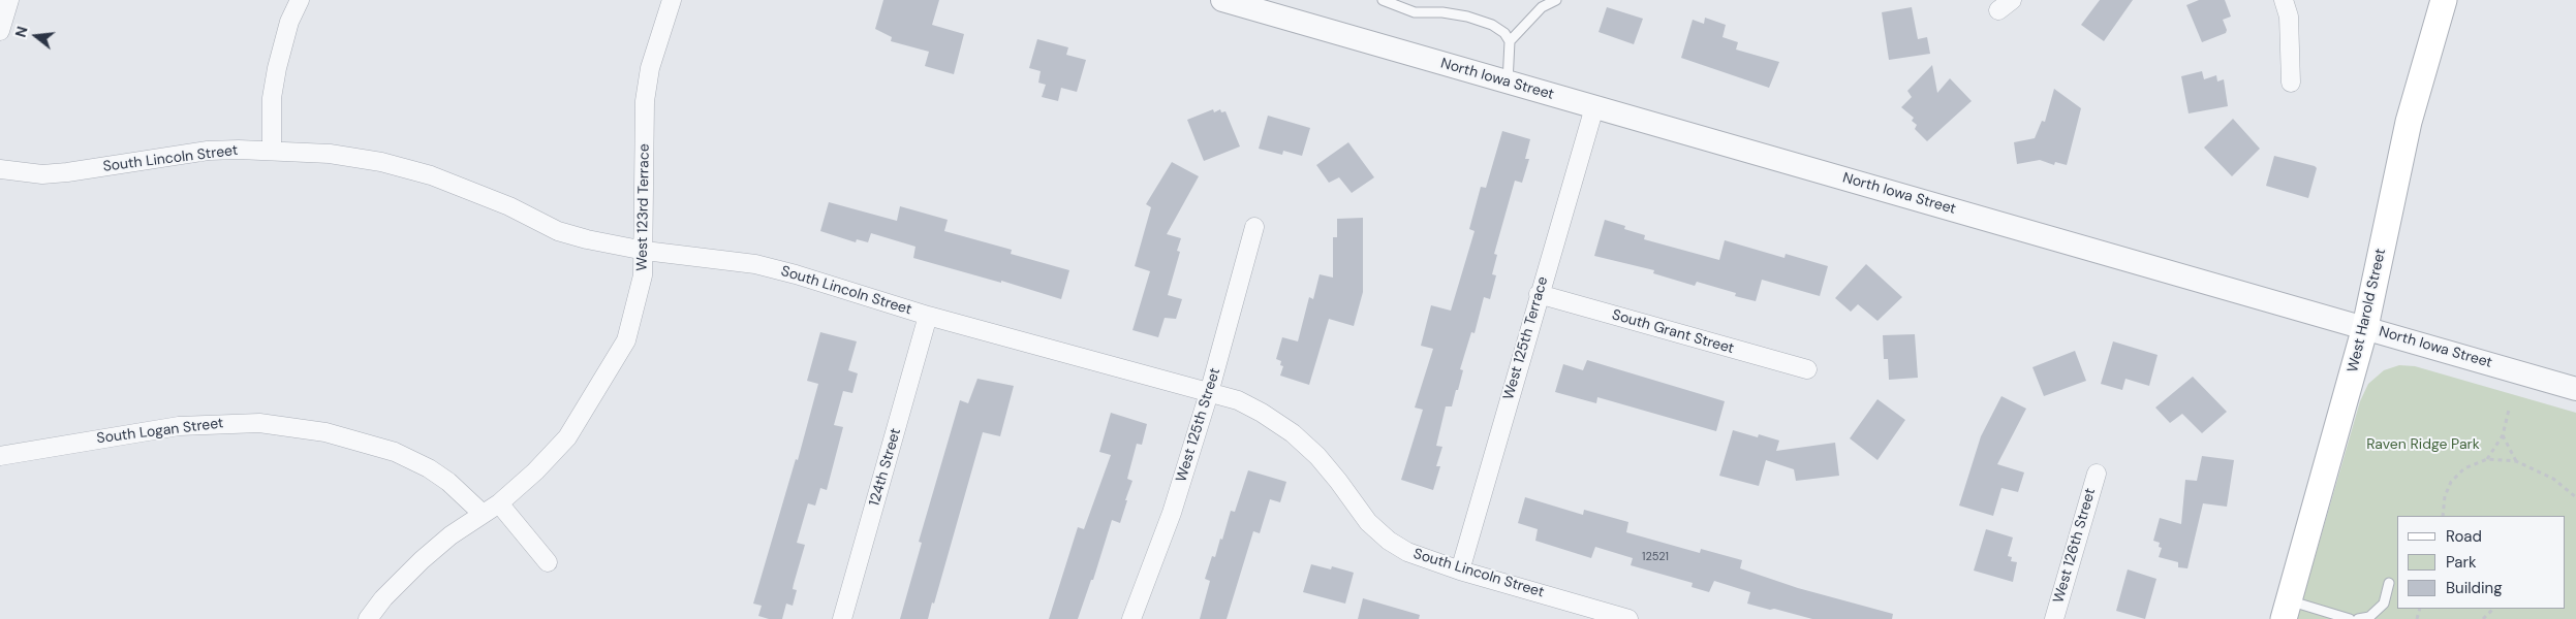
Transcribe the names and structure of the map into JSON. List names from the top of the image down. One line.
{"streets":{"main road":["West Harold Street"],"street":["North Iowa Street","South Lincoln Street","West 123rd Terrace","South Grant Street","West 125th Terrace","West 125th Street","South Logan Street","124th Street","West 126th Street"]},"crossings":[["North Iowa Street","West Harold Street"],["North Iowa Street","West 125th Terrace"],["South Lincoln Street","West 123rd Terrace"],["South Lincoln Street","West 125th Terrace"],["South Lincoln Street","West 125th Street"],["South Lincoln Street","124th Street"],["West 123rd Terrace","South Logan Street"],["South Grant Street","West 125th Terrace"]],"parks":["Raven Ridge Park"],"house_numbers":["12521"],"legend":["Road","Park","Building"],"north":"left"}
